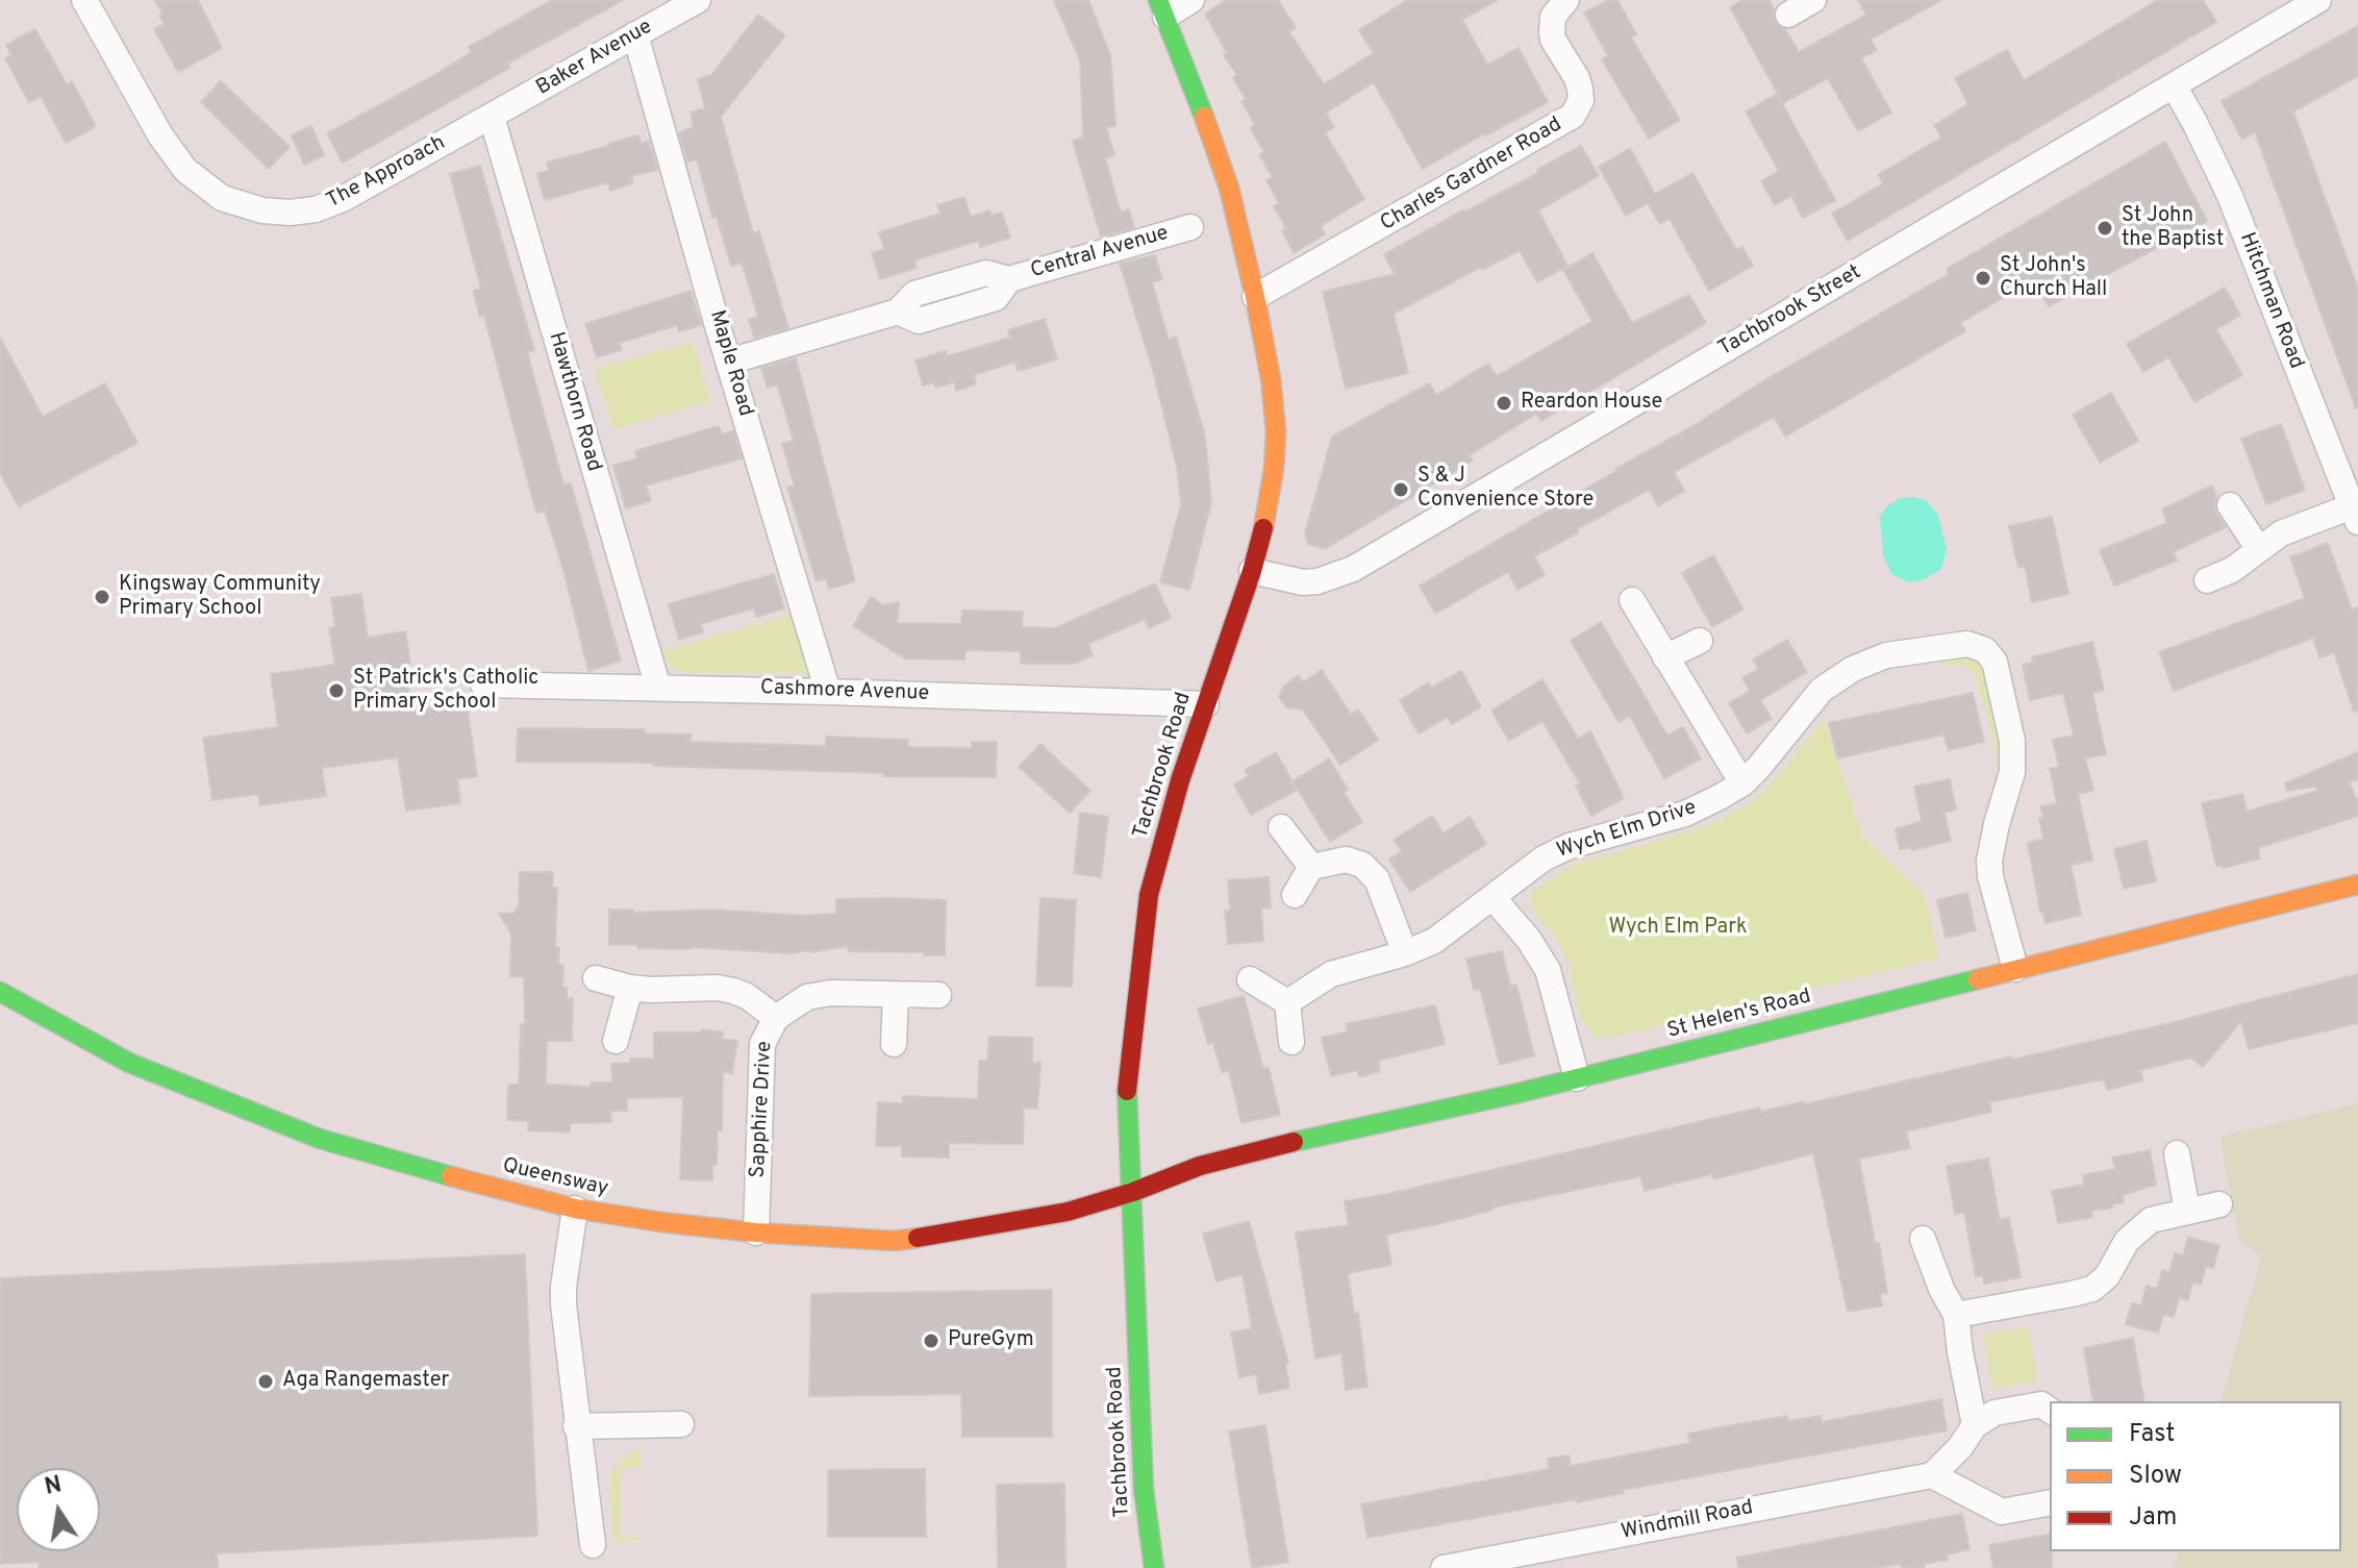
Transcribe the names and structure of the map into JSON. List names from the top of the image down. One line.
{"streets":{"street":["Baker Avenue","The Approach","Charles Gardner Road","Central Avenue","Hitchman Road","Tachbrook Street","Maple Road","Hawthorn Road","Cashmore Avenue","Tachbrook Road","Wych Elm Drive","St Helen's Road","Sapphire Drive","Queensway","Windmill Road"]},"crossings":[["Baker Avenue","The Approach"],["Baker Avenue","Maple Road"],["Baker Avenue","Hawthorn Road"],["The Approach","Hawthorn Road"],["Charles Gardner Road","Tachbrook Road"],["Central Avenue","Maple Road"],["Hitchman Road","Tachbrook Street"],["Tachbrook Street","Tachbrook Road"],["Maple Road","Cashmore Avenue"],["Hawthorn Road","Cashmore Avenue"],["Cashmore Avenue","Tachbrook Road"],["Tachbrook Road","St Helen's Road"],["Tachbrook Road","Queensway"],["Wych Elm Drive","St Helen's Road"],["St Helen's Road","Queensway"],["Sapphire Drive","Queensway"]],"parks":["Wych Elm Park"],"places":["St John the Baptist","St John's Church Hall","Reardon House","S & J Convenience Store","Kingsway Community Primary School","St Patrick's Catholic Primary School","PureGym","Aga Rangemaster"],"legend":["Fast","Slow","Jam"],"north":"top"}
